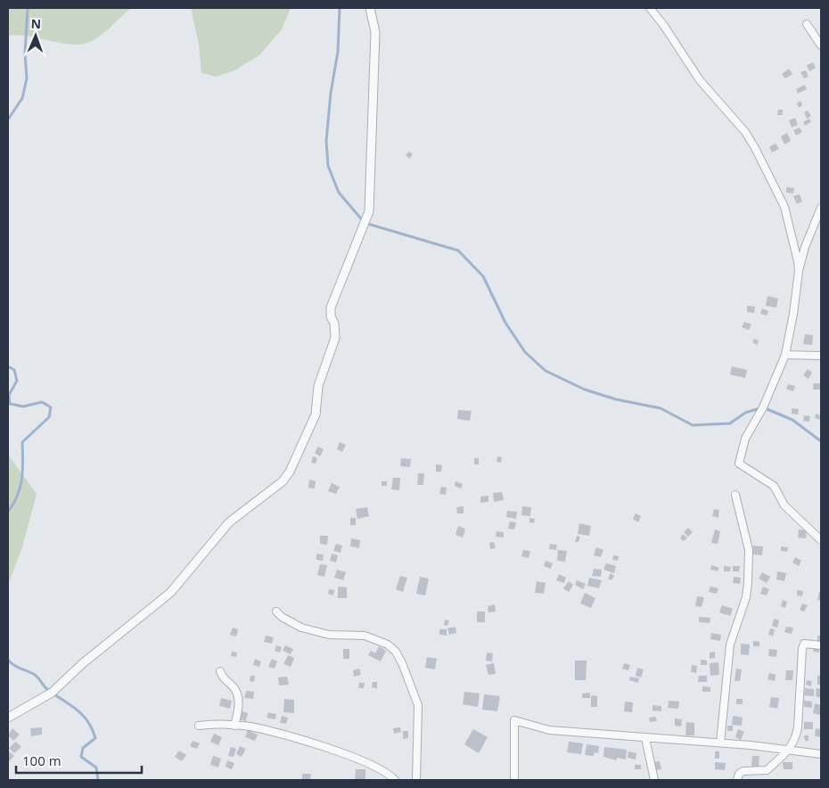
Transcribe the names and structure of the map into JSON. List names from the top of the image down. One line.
{"scale_bar":"100 m","north":"top"}
